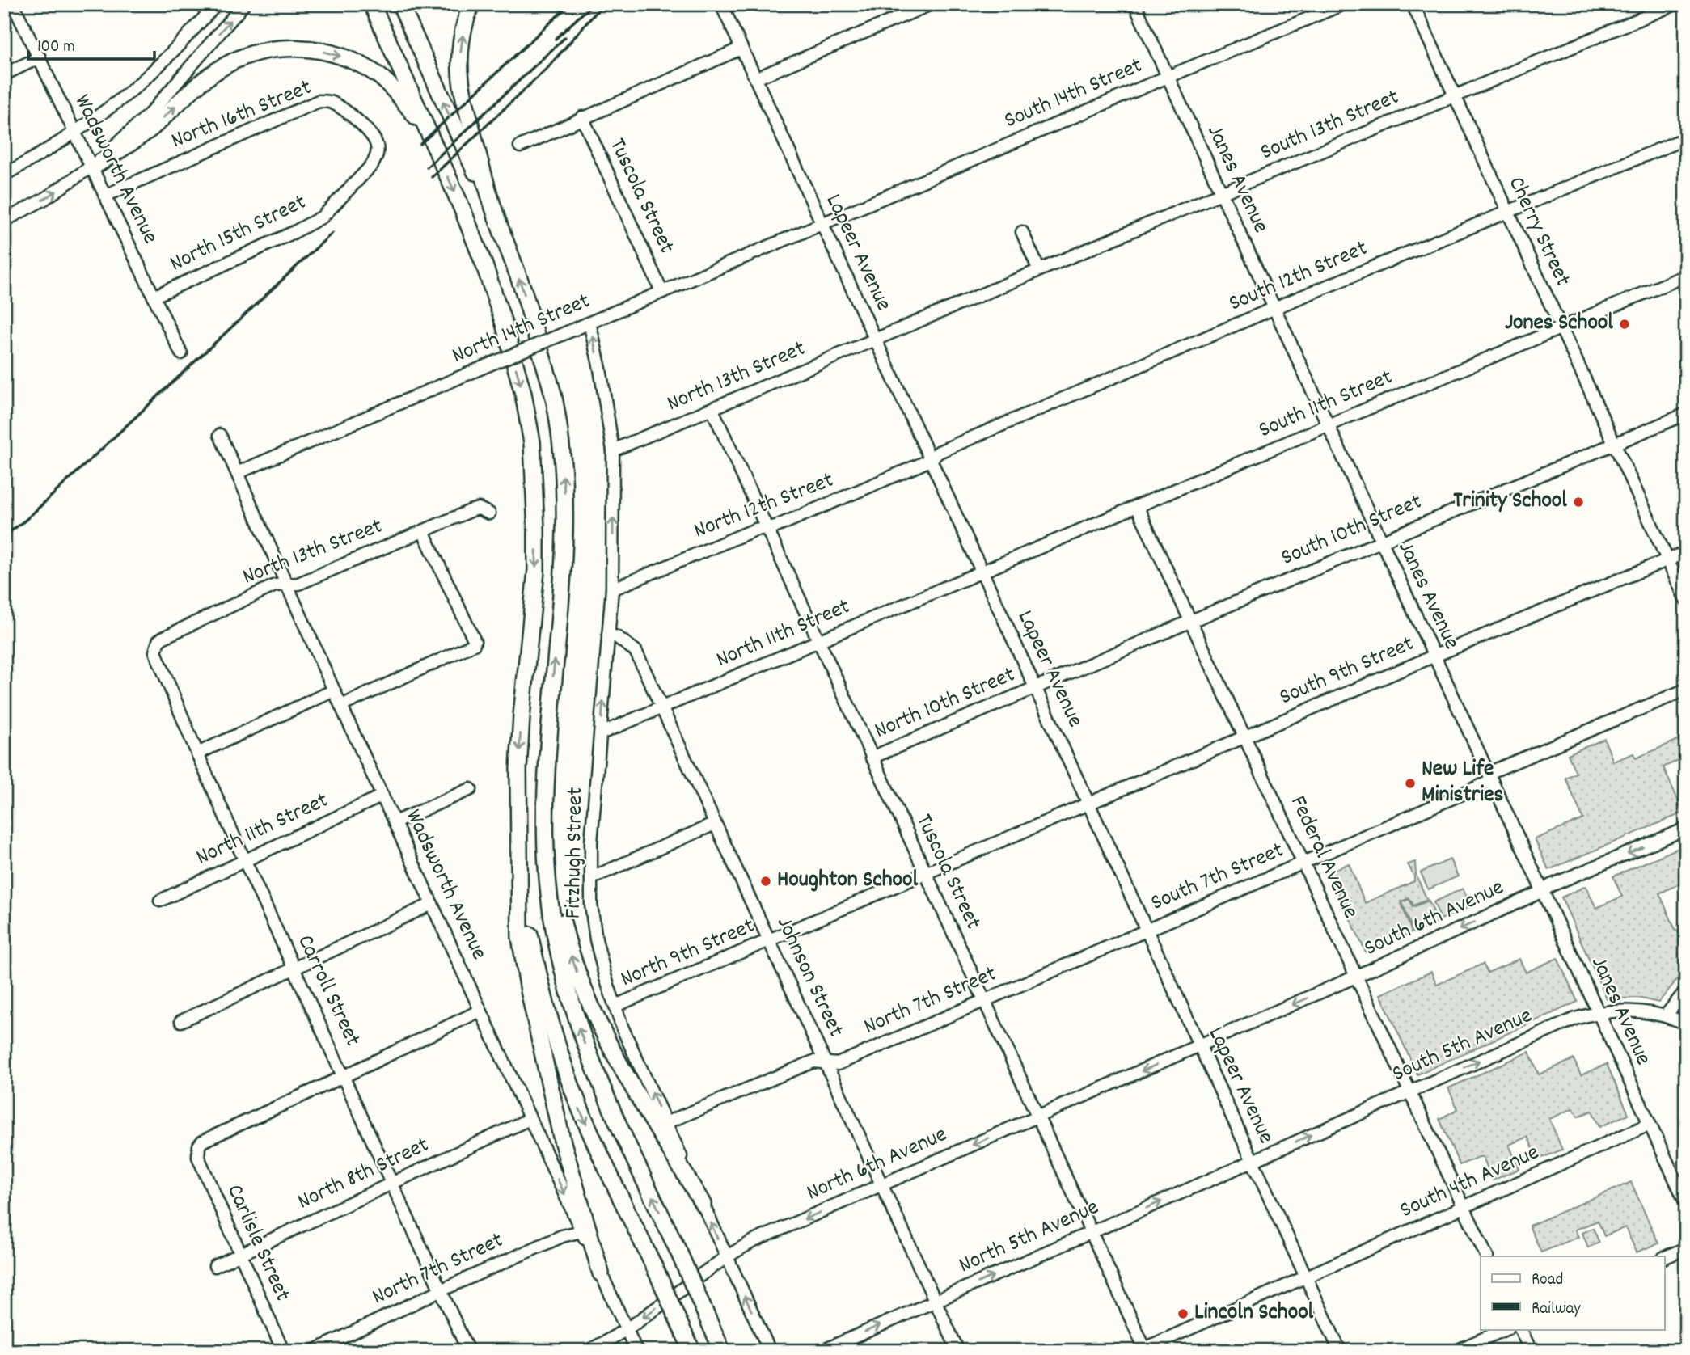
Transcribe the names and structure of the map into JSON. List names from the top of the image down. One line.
{"streets":{"street":["South 14th Street","North 16th Street","South 13th Street","Wadsworth Avenue","Janes Avenue","Tuscola Street","Cherry Street","North 15th Street","Lapeer Avenue","South 12th Street","North 14th Street","North 13th Street","South 11th Street","North 12th Street","South 10th Street","North 11th Street","South 9th Street","North 10th Street","Fitzhugh Street","Federal Avenue","South 7th Street","South 6th Avenue","North 9th Street","Johnson Street","Carroll Street","North 7th Street","South 5th Avenue","North 6th Avenue","North 8th Street","South 4th Avenue","North 5th Avenue","Carlisle Street"]},"crossings":[["South 14th Street","Janes Avenue"],["South 14th Street","Lapeer Avenue"],["South 14th Street","North 14th Street"],["North 16th Street","Wadsworth Avenue"],["North 16th Street","North 15th Street"],["South 13th Street","Janes Avenue"],["South 13th Street","Cherry Street"],["South 13th Street","Lapeer Avenue"],["South 13th Street","North 13th Street"],["Wadsworth Avenue","North 15th Street"],["Wadsworth Avenue","North 14th Street"],["Wadsworth Avenue","North 13th Street"],["Wadsworth Avenue","North 11th Street"],["Wadsworth Avenue","North 7th Street"],["Wadsworth Avenue","North 6th Avenue"],["Wadsworth Avenue","North 8th Street"],["Janes Avenue","South 12th Street"],["Janes Avenue","South 11th Street"],["Janes Avenue","South 10th Street"],["Janes Avenue","South 9th Street"],["Janes Avenue","South 7th Street"],["Janes Avenue","South 6th Avenue"],["Janes Avenue","South 5th Avenue"],["Janes Avenue","South 4th Avenue"],["Tuscola Street","North 14th Street"],["Tuscola Street","North 13th Street"],["Tuscola Street","North 12th Street"],["Tuscola Street","North 11th Street"],["Tuscola Street","North 10th Street"],["Tuscola Street","North 9th Street"],["Tuscola Street","North 7th Street"],["Tuscola Street","North 6th Avenue"],["Tuscola Street","South 4th Avenue"],["Tuscola Street","North 5th Avenue"],["Cherry Street","South 12th Street"],["Cherry Street","South 11th Street"],["Cherry Street","South 10th Street"],["Cherry Street","South 9th Street"],["Lapeer Avenue","South 12th Street"],["Lapeer Avenue","North 14th Street"],["Lapeer Avenue","North 13th Street"],["Lapeer Avenue","South 11th Street"],["Lapeer Avenue","North 12th Street"],["Lapeer Avenue","South 10th Street"],["Lapeer Avenue","North 11th Street"],["Lapeer Avenue","South 9th Street"],["Lapeer Avenue","North 10th Street"],["Lapeer Avenue","South 7th Street"],["Lapeer Avenue","South 6th Avenue"],["Lapeer Avenue","North 9th Street"],["Lapeer Avenue","North 7th Street"],["Lapeer Avenue","South 5th Avenue"],["Lapeer Avenue","North 6th Avenue"],["Lapeer Avenue","South 4th Avenue"],["Lapeer Avenue","North 5th Avenue"],["South 12th Street","North 12th Street"],["North 14th Street","Fitzhugh Street"],["North 13th Street","Fitzhugh Street"],["North 13th Street","Carroll Street"],["South 11th Street","North 11th Street"],["South 11th Street","Federal Avenue"],["North 12th Street","Fitzhugh Street"],["South 10th Street","North 10th Street"],["South 10th Street","Federal Avenue"],["North 11th Street","Fitzhugh Street"],["North 11th Street","Johnson Street"],["North 11th Street","Carroll Street"],["South 9th Street","Federal Avenue"],["South 9th Street","North 9th Street"],["Fitzhugh Street","North 9th Street"],["Fitzhugh Street","Johnson Street"],["Fitzhugh Street","North 7th Street"],["Fitzhugh Street","North 6th Avenue"],["Federal Avenue","South 7th Street"],["Federal Avenue","South 6th Avenue"],["Federal Avenue","South 5th Avenue"],["Federal Avenue","South 4th Avenue"],["South 7th Street","North 7th Street"],["South 6th Avenue","North 6th Avenue"],["North 9th Street","Johnson Street"],["Johnson Street","North 7th Street"],["Johnson Street","North 6th Avenue"],["Johnson Street","North 5th Avenue"],["Carroll Street","North 7th Street"],["Carroll Street","North 8th Street"],["Carroll Street","Carlisle Street"],["South 5th Avenue","North 5th Avenue"],["North 8th Street","Carlisle Street"]],"one_way":["Fitzhugh Street","South 6th Avenue","South 5th Avenue","North 6th Avenue","North 5th Avenue"],"places":["Jones School","Trinity School","New Life Ministries","Houghton School","Lincoln School"],"legend":["Road","Railway"],"scale_bar":"100 m"}
